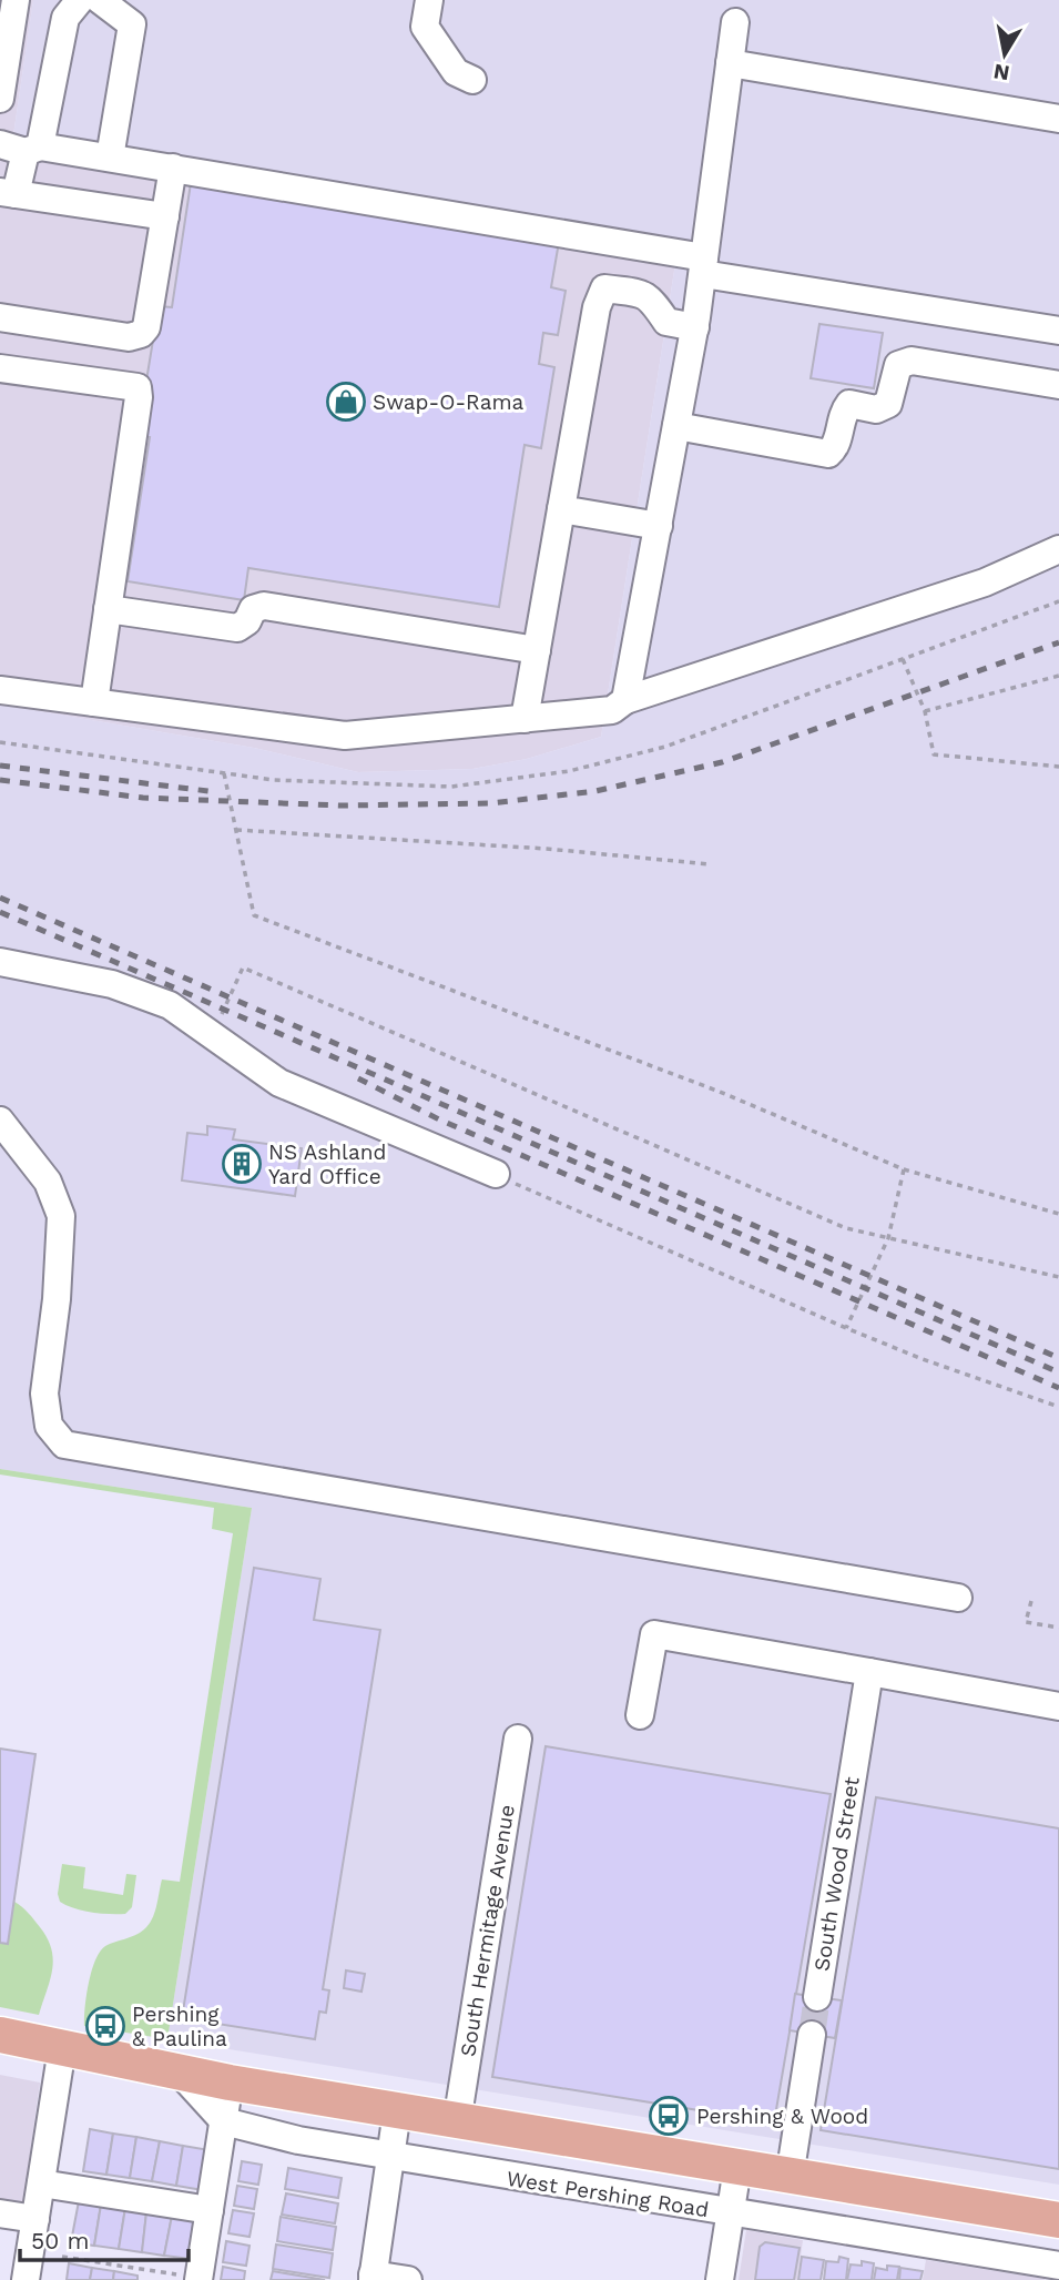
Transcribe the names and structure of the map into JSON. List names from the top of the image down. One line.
{"streets":{"street":["South Wood Street","South Hermitage Avenue","West Pershing Road"]},"places":{"shop":["Swap-O-Rama"],"building":["NS Ashland Yard Office"],"bus stop":["Pershing & Paulina","Pershing & Wood"]},"scale_bar":"50 m","north":"bottom"}
